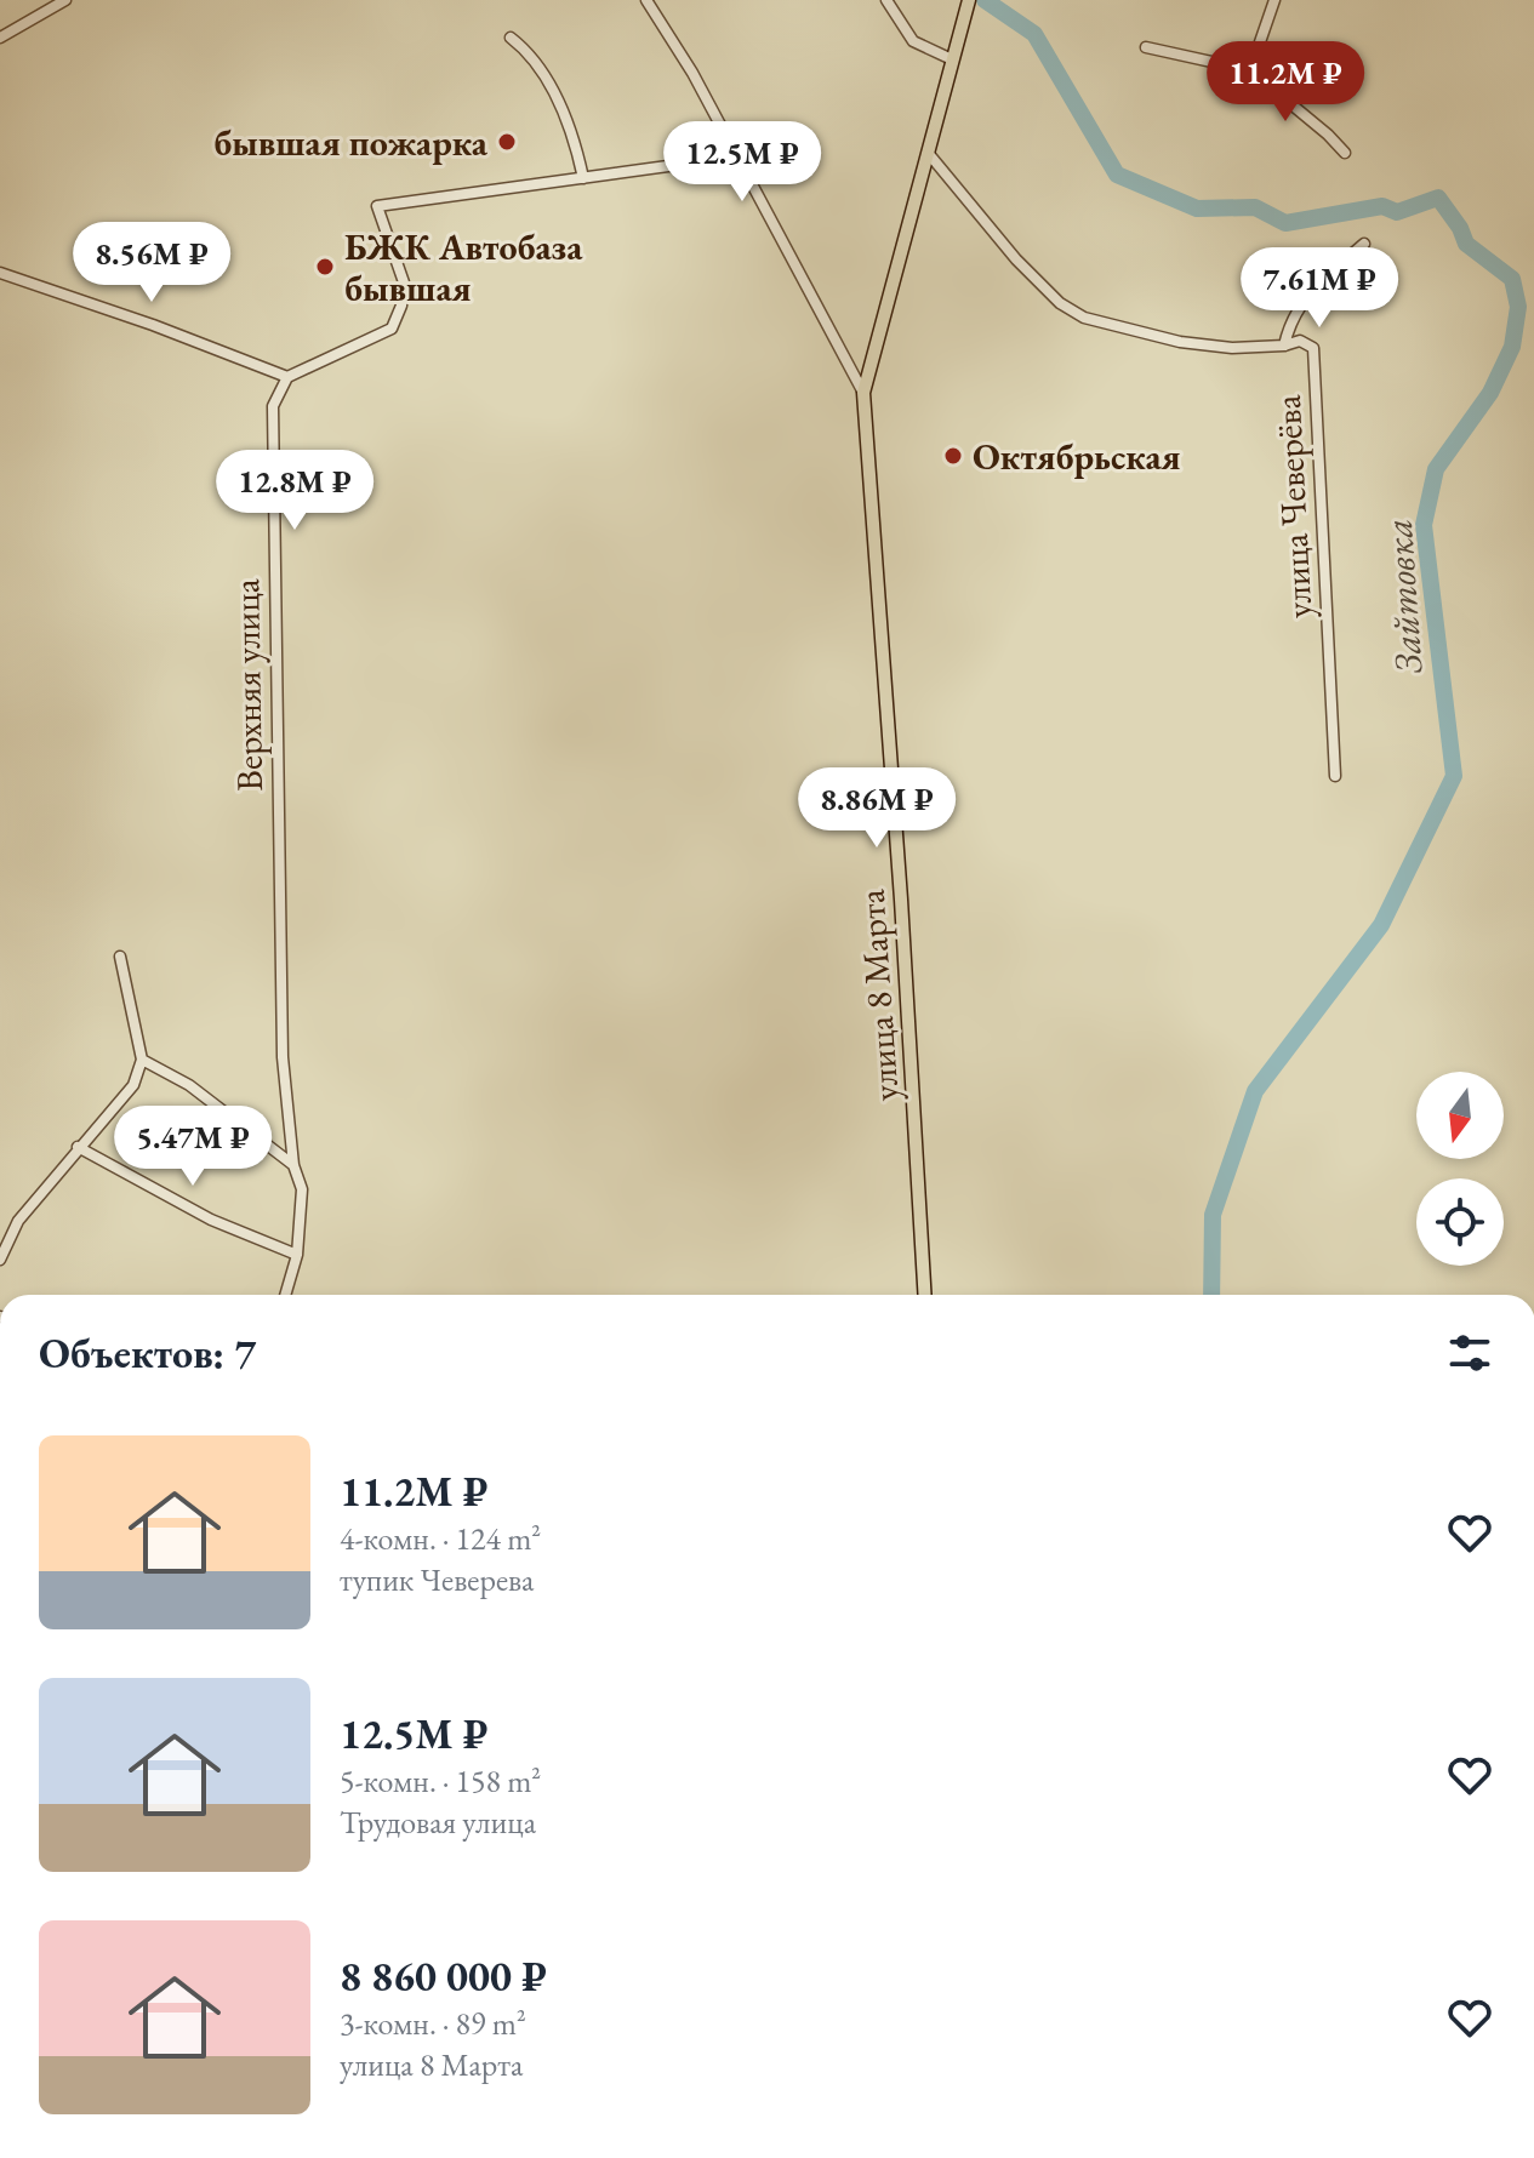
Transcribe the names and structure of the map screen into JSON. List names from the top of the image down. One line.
{"streets":{"main road":["улица 8 Марта"],"street":["улица Чеверёва","Верхняя улица"]},"crossings":[["улица Чеверёва","улица 8 Марта"]],"water":["Зайтовка"],"places":["бывшая пожарка","БЖК Автобаза бывшая","Октябрьская"],"north":"bottom","page":{"price":["11.2M ₽","12.5M ₽","8.56M ₽","7.61M ₽","12.8M ₽","8.86M ₽","5.47M ₽"],"heading":"Объектов: 7","list":[{"name":"11.2M ₽","note":"4-комн. · 124 m² · тупик Чеверева"},{"name":"12.5M ₽","note":"5-комн. · 158 m² · Трудовая улица"},{"name":"8 860 000 ₽","note":"3-комн. · 89 m² · улица 8 Марта"}]}}
